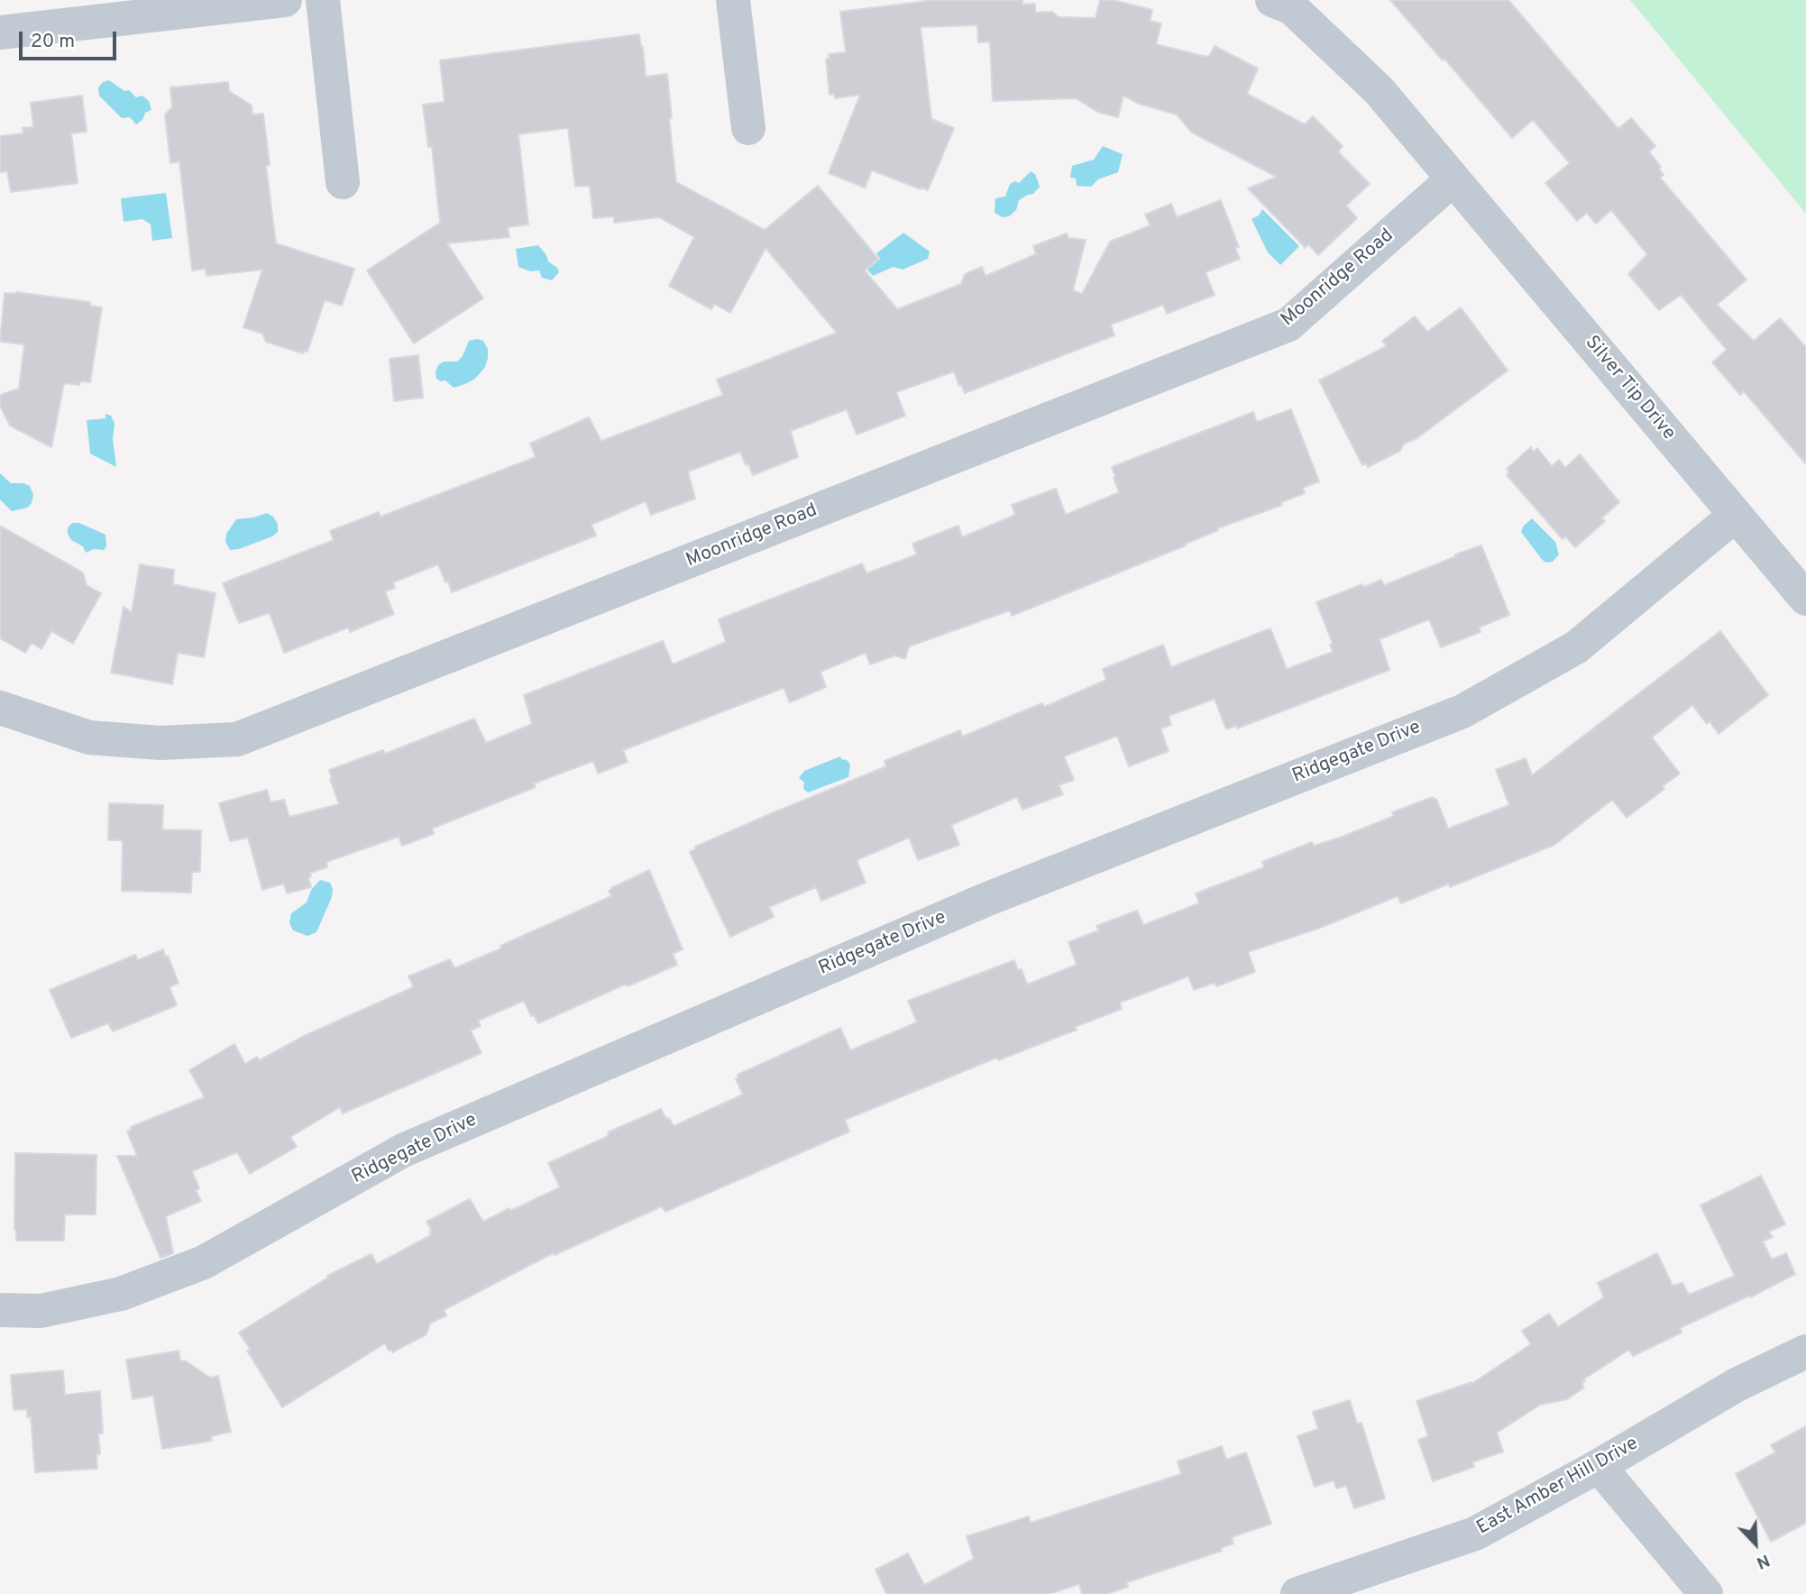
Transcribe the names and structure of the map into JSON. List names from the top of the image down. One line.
{"streets":{"street":["Moonridge Road","Silver Tip Drive","Ridgegate Drive","East Amber Hill Drive"]},"crossings":[["Moonridge Road","Silver Tip Drive"],["Silver Tip Drive","Ridgegate Drive"]],"scale_bar":"20 m","north":"bottom right"}
